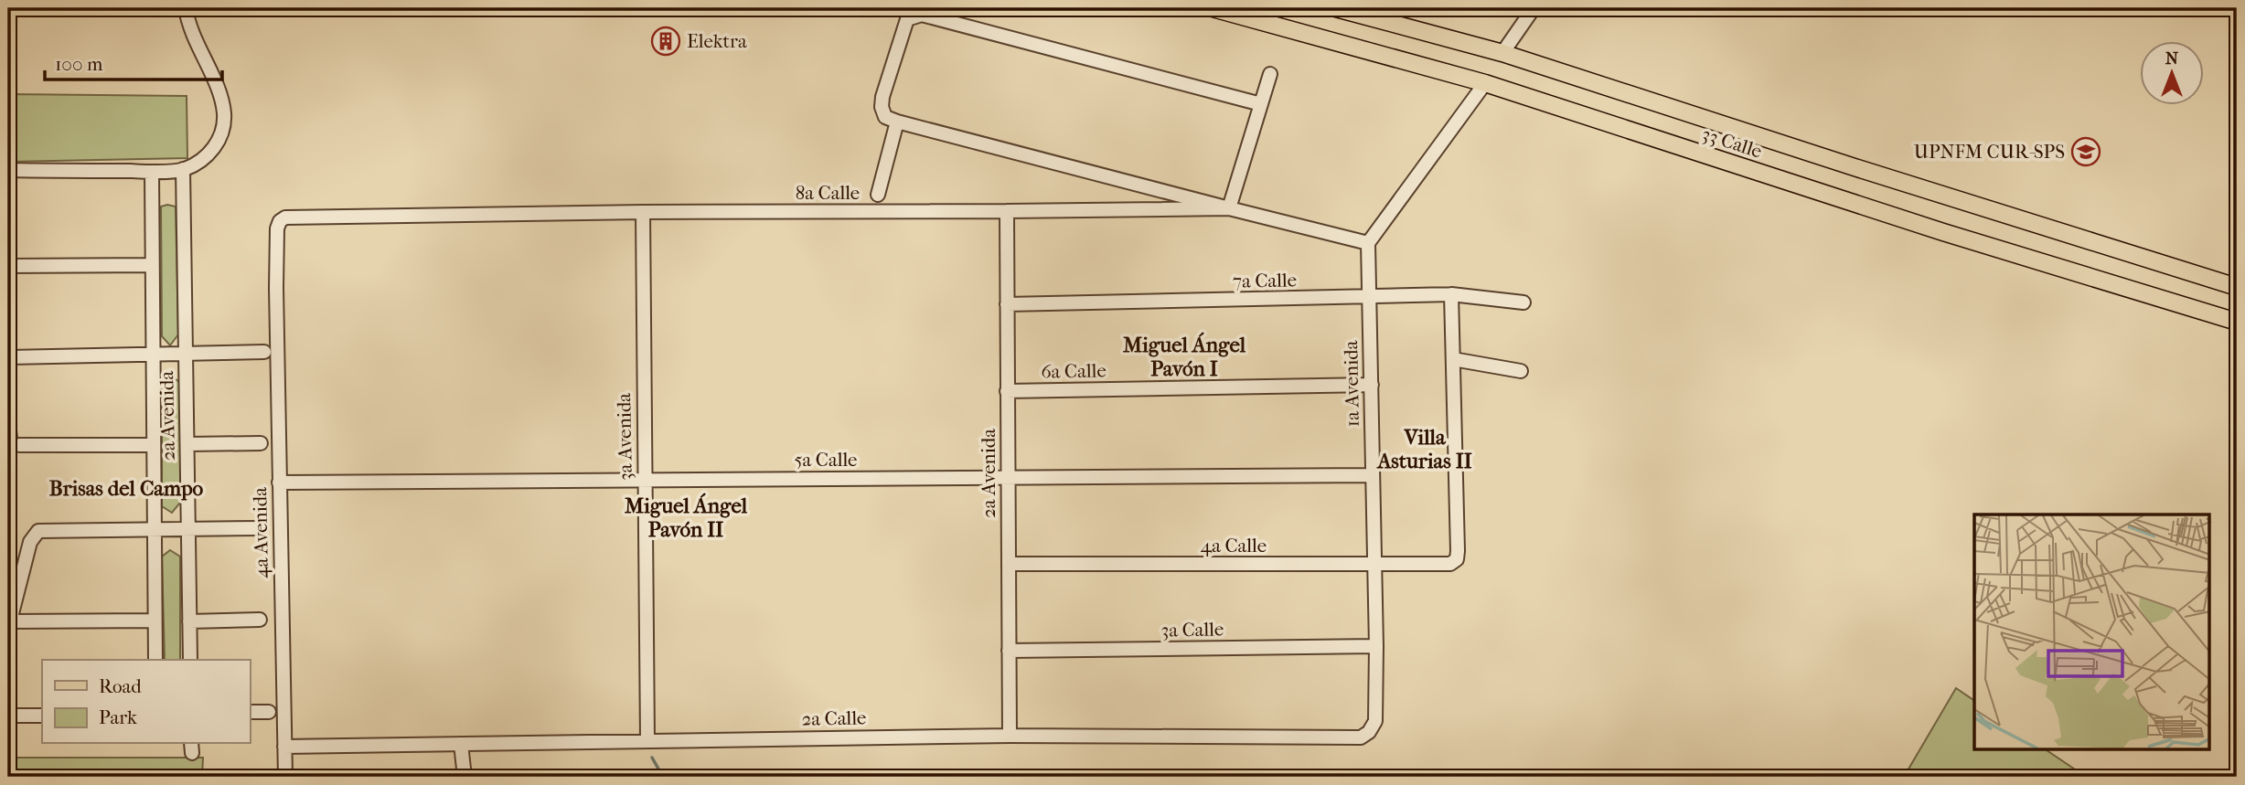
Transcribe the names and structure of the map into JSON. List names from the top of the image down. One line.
{"streets":{"main road":["33 Calle"],"street":["8a Calle","7a Calle","6a Calle","1a Avenida","2a Avenida","3a Avenida","5a Calle","4a Avenida","4a Calle","3a Calle","2a Calle"]},"crossings":[["8a Calle","1a Avenida"],["8a Calle","2a Avenida"],["8a Calle","3a Avenida"],["8a Calle","4a Avenida"],["7a Calle","1a Avenida"],["7a Calle","2a Avenida"],["6a Calle","1a Avenida"],["6a Calle","2a Avenida"],["1a Avenida","5a Calle"],["1a Avenida","4a Calle"],["1a Avenida","3a Calle"],["1a Avenida","2a Calle"],["2a Avenida","5a Calle"],["2a Avenida","4a Calle"],["2a Avenida","3a Calle"],["2a Avenida","2a Calle"],["3a Avenida","5a Calle"],["3a Avenida","2a Calle"],["5a Calle","4a Avenida"],["4a Avenida","2a Calle"]],"districts":["Miguel Ángel Pavón I","Villa Asturias II","Brisas del Campo","Miguel Ángel Pavón II"],"places":{"building":["Elektra"],"school or university":["UPNFM CUR-SPS"]},"legend":["Road","Park"],"scale_bar":"100 m","north":"top"}
